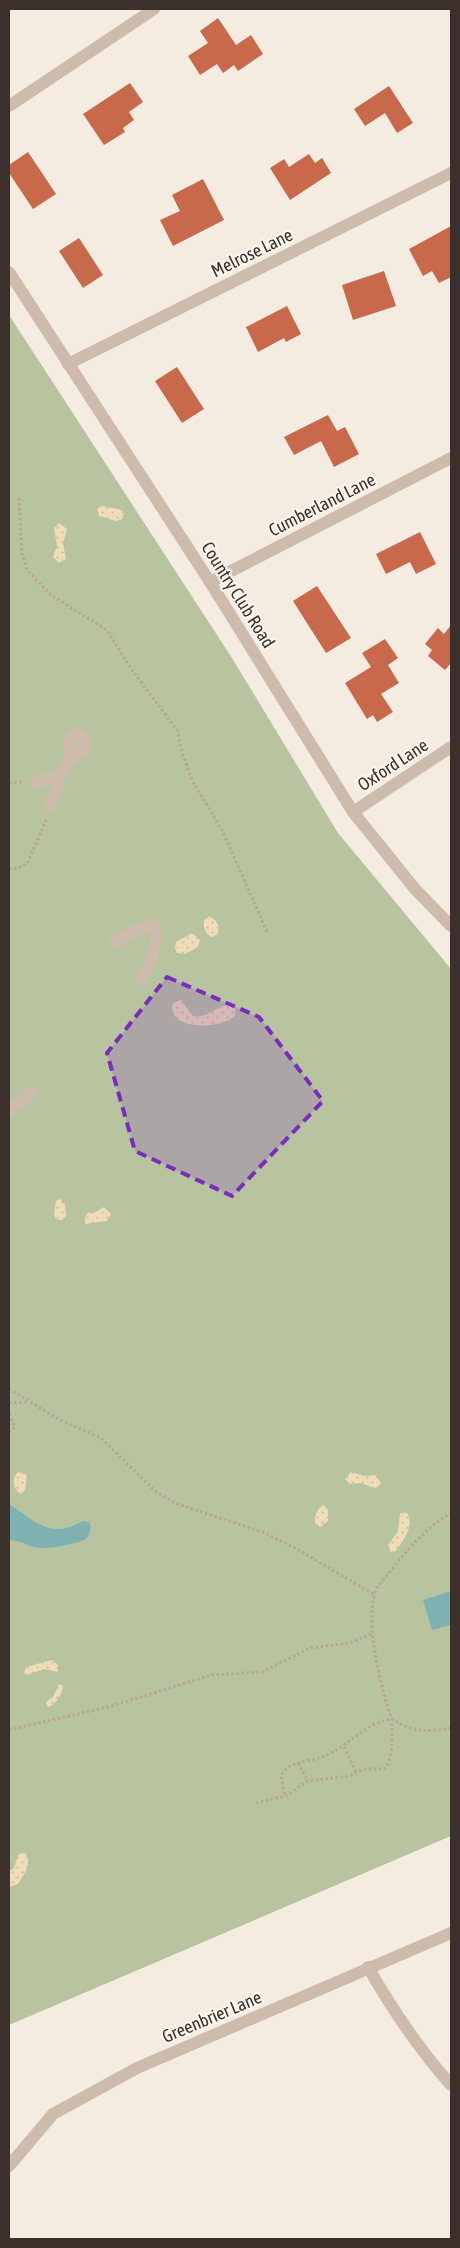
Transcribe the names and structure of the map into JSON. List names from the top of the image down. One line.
{"streets":{"street":["Melrose Lane","Cumberland Lane","Country Club Road","Oxford Lane","Greenbrier Lane"]},"crossings":[["Melrose Lane","Country Club Road"],["Cumberland Lane","Country Club Road"],["Country Club Road","Oxford Lane"]]}
